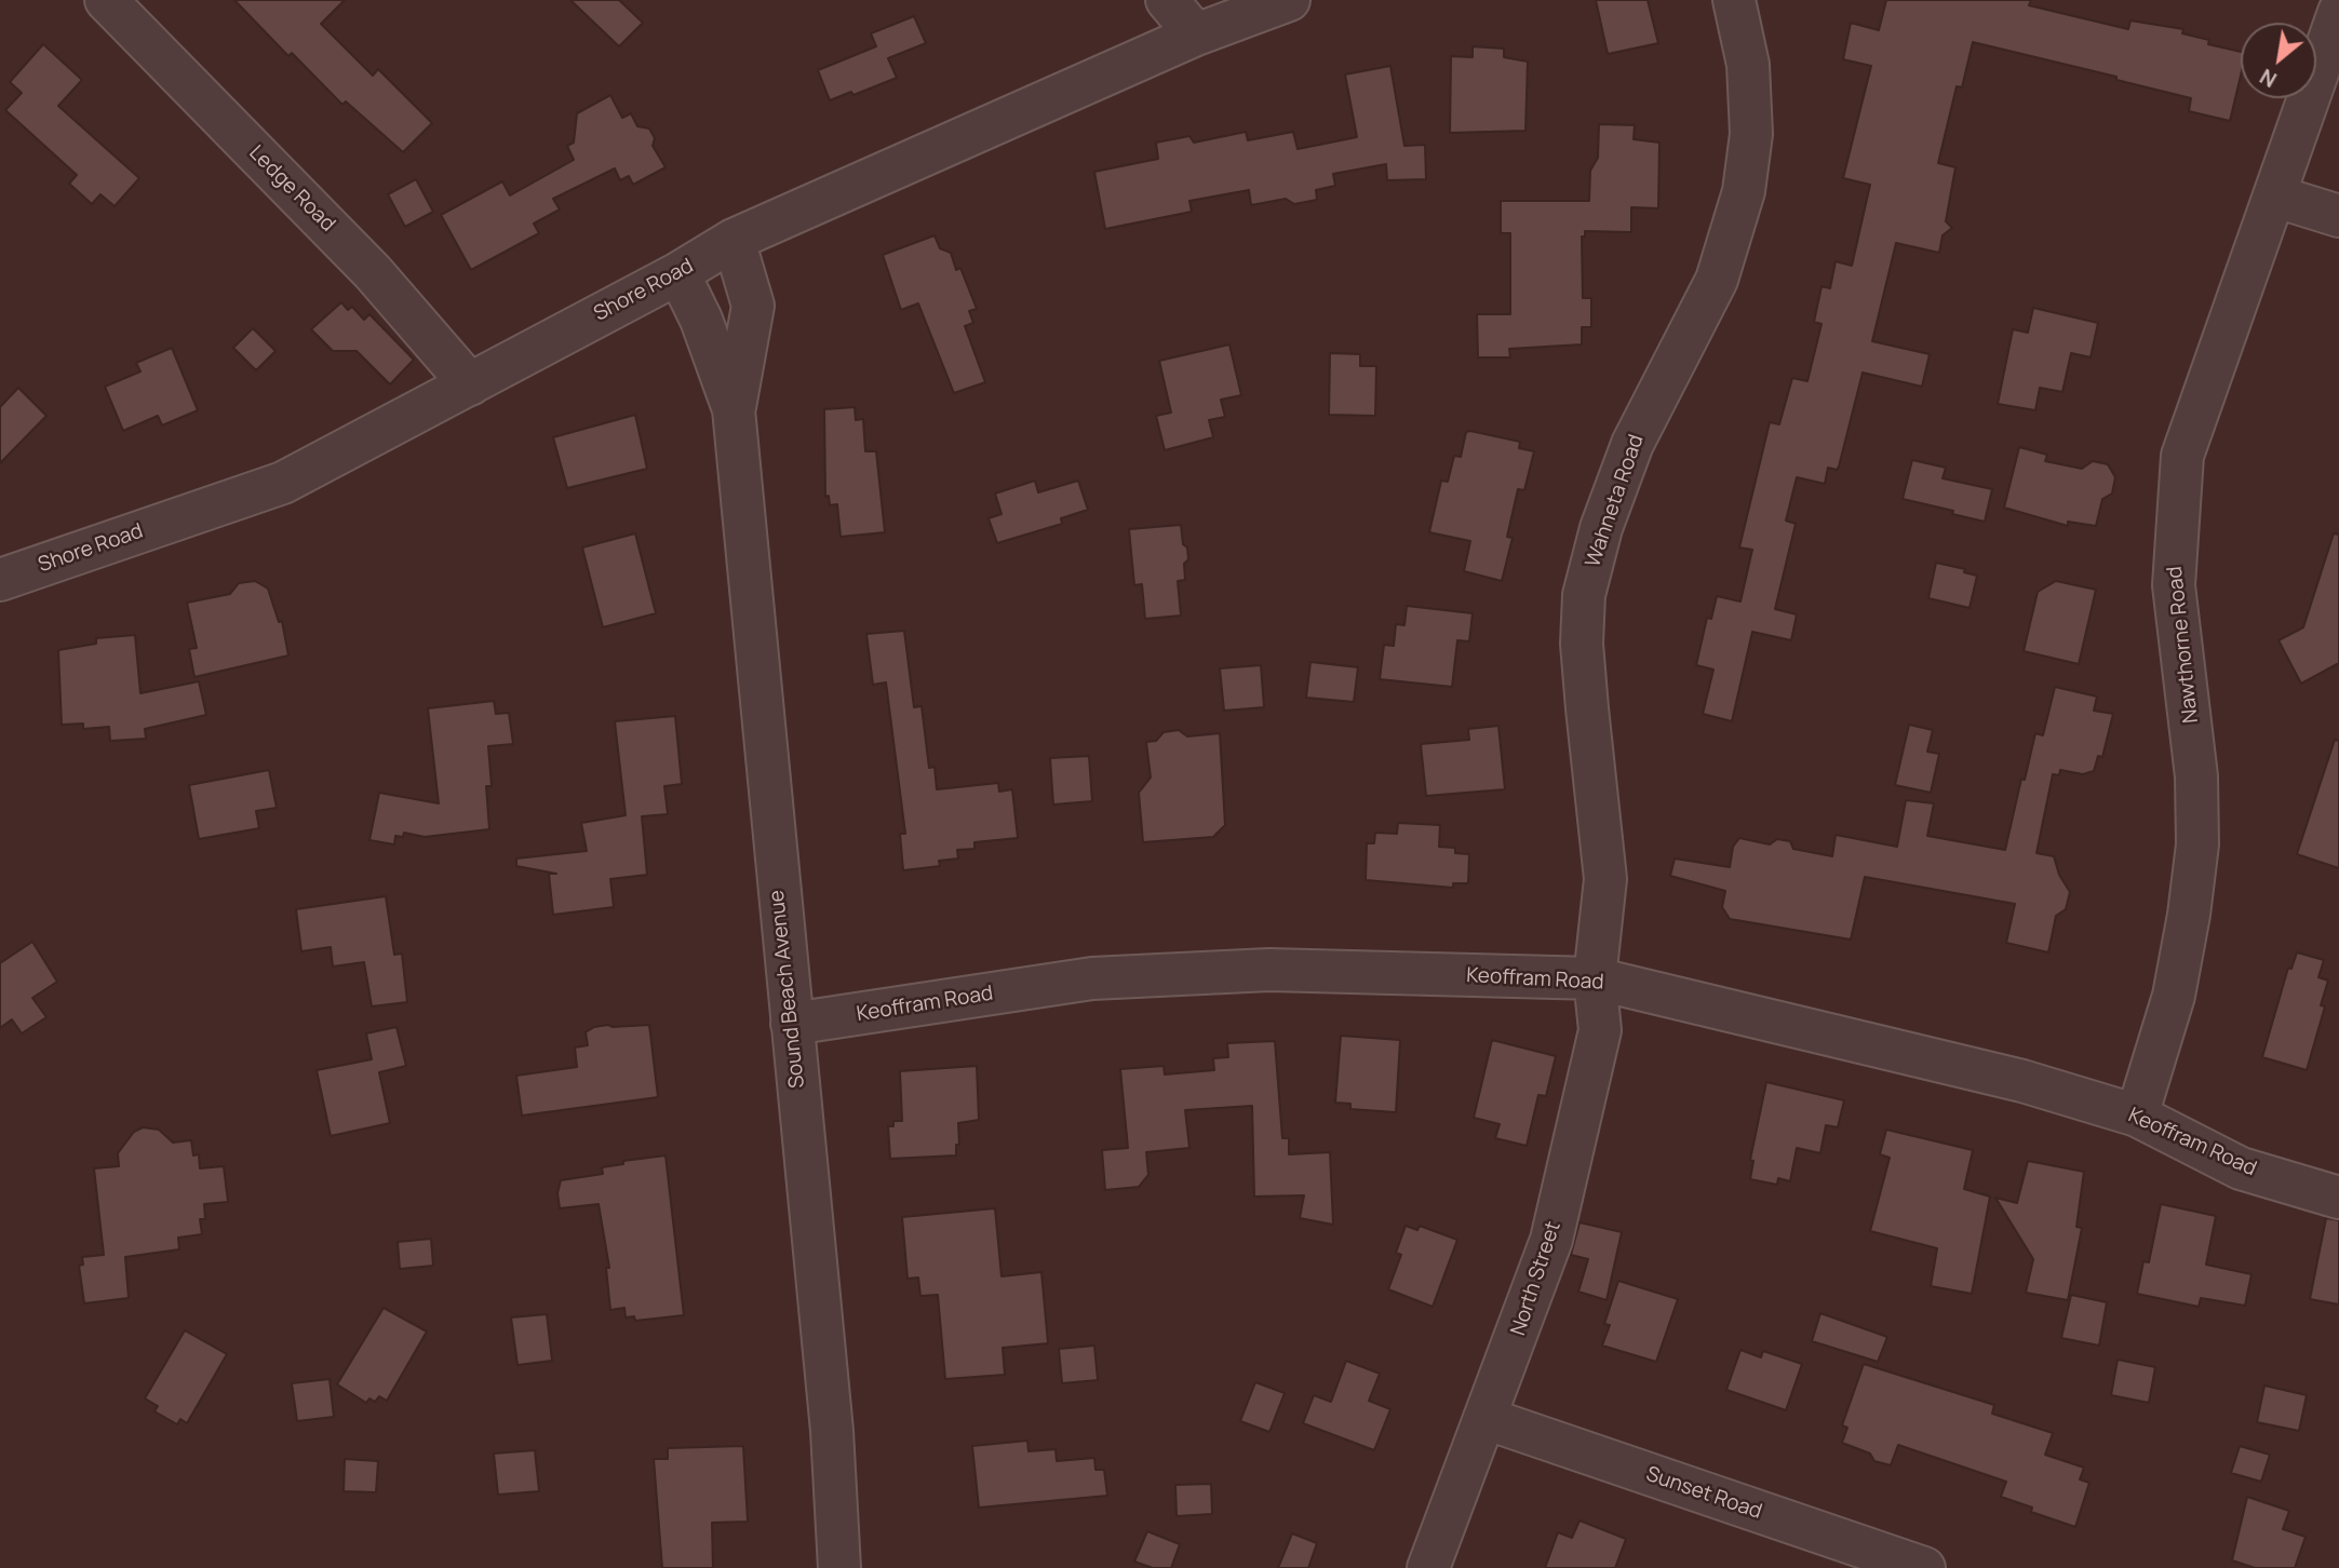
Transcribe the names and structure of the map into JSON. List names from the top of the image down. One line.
{"streets":{"street":["Ledge Road","Shore Road","Wahneta Road","Nawthorne Road","Keoffram Road","Sound Beach Avenue","North Street","Sunset Road"]},"crossings":[["Ledge Road","Shore Road"],["Shore Road","Sound Beach Avenue"],["Wahneta Road","Keoffram Road"],["Wahneta Road","North Street"],["Nawthorne Road","Keoffram Road"],["Keoffram Road","Sound Beach Avenue"],["Keoffram Road","North Street"],["North Street","Sunset Road"]],"north":"bottom left"}
